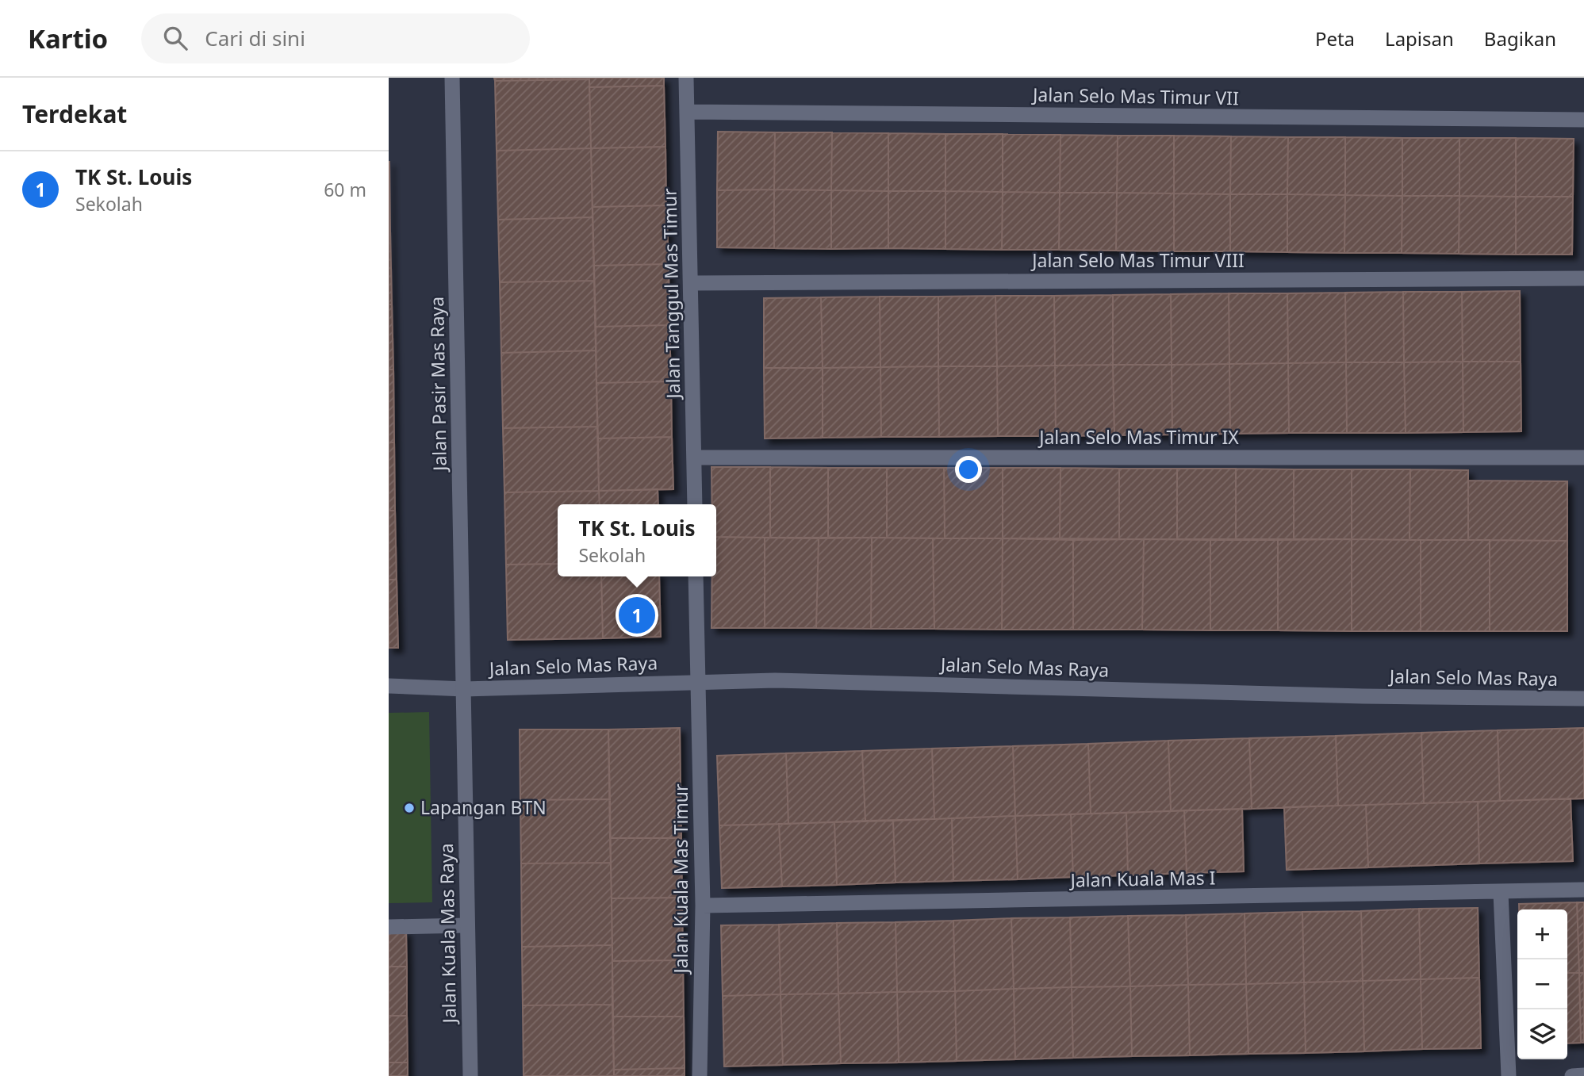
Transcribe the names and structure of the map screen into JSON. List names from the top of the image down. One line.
{"streets":{"street":["Jalan Selo Mas Timur VII","Jalan Selo Mas Timur VIII","Jalan Tanggul Mas Timur","Jalan Pasir Mas Raya","Jalan Selo Mas Timur IX","Jalan Selo Mas Raya","Jalan Kuala Mas Timur","Jalan Kuala Mas I","Jalan Kuala Mas Raya"]},"crossings":[["Jalan Selo Mas Timur VII","Jalan Tanggul Mas Timur"],["Jalan Selo Mas Timur VIII","Jalan Tanggul Mas Timur"],["Jalan Tanggul Mas Timur","Jalan Selo Mas Timur IX"],["Jalan Pasir Mas Raya","Jalan Selo Mas Raya"],["Jalan Pasir Mas Raya","Jalan Kuala Mas Raya"],["Jalan Selo Mas Raya","Jalan Kuala Mas Timur"],["Jalan Selo Mas Raya","Jalan Kuala Mas Raya"],["Jalan Kuala Mas Timur","Jalan Kuala Mas I"]],"places":["Lapangan BTN"],"page":{"header":"Kartio","search":"Cari di sini","nav":["Peta","Lapisan","Bagikan"],"heading":"Terdekat","list":[{"mark":"1","name":"TK St. Louis","note":"Sekolah","value":"60 m"}],"popup":["TK St. Louis","Sekolah"],"pins":"1","map_buttons":["+","−"]}}
